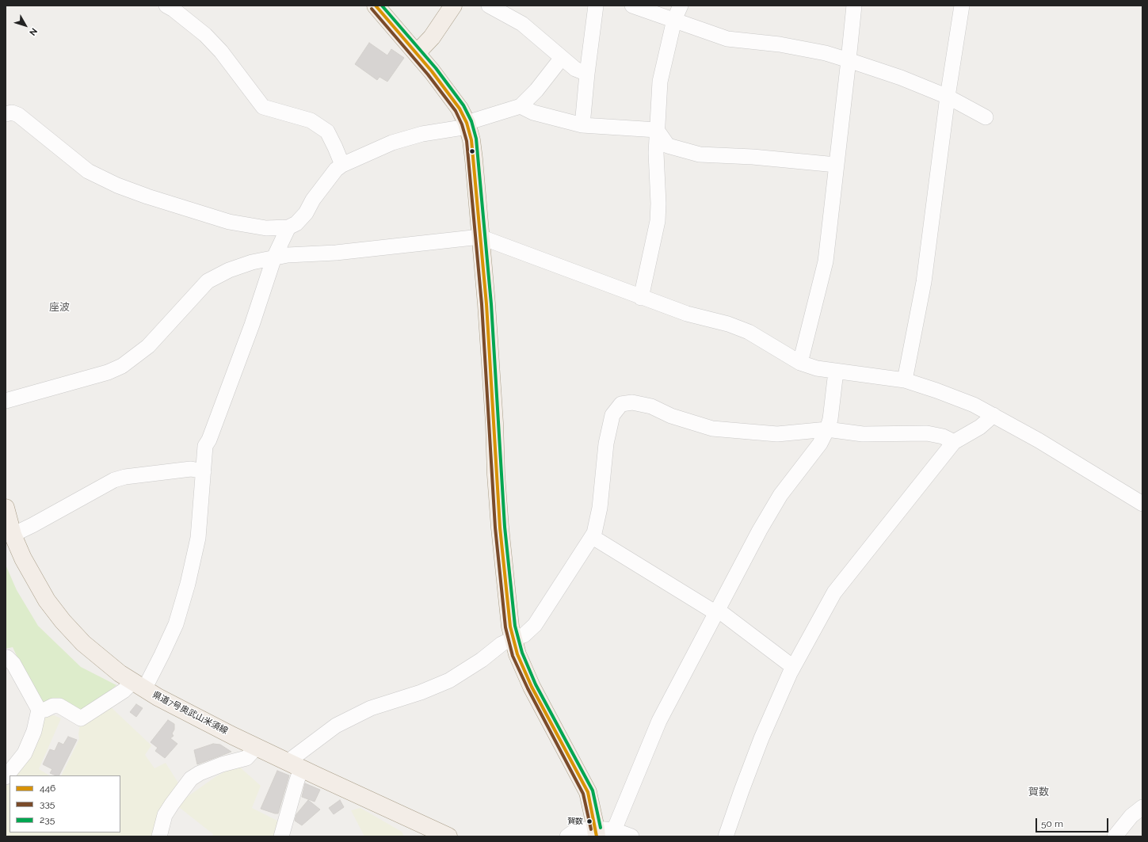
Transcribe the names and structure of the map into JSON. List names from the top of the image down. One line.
{"streets":{"main road":["県道7号奥武山米須線"]},"districts":["座波","賀数"],"places":["賀数"],"lines":["transit line 446","transit line 235","transit line 335"],"legend":["446","335","235"],"scale_bar":"50 m","north":"bottom right"}
